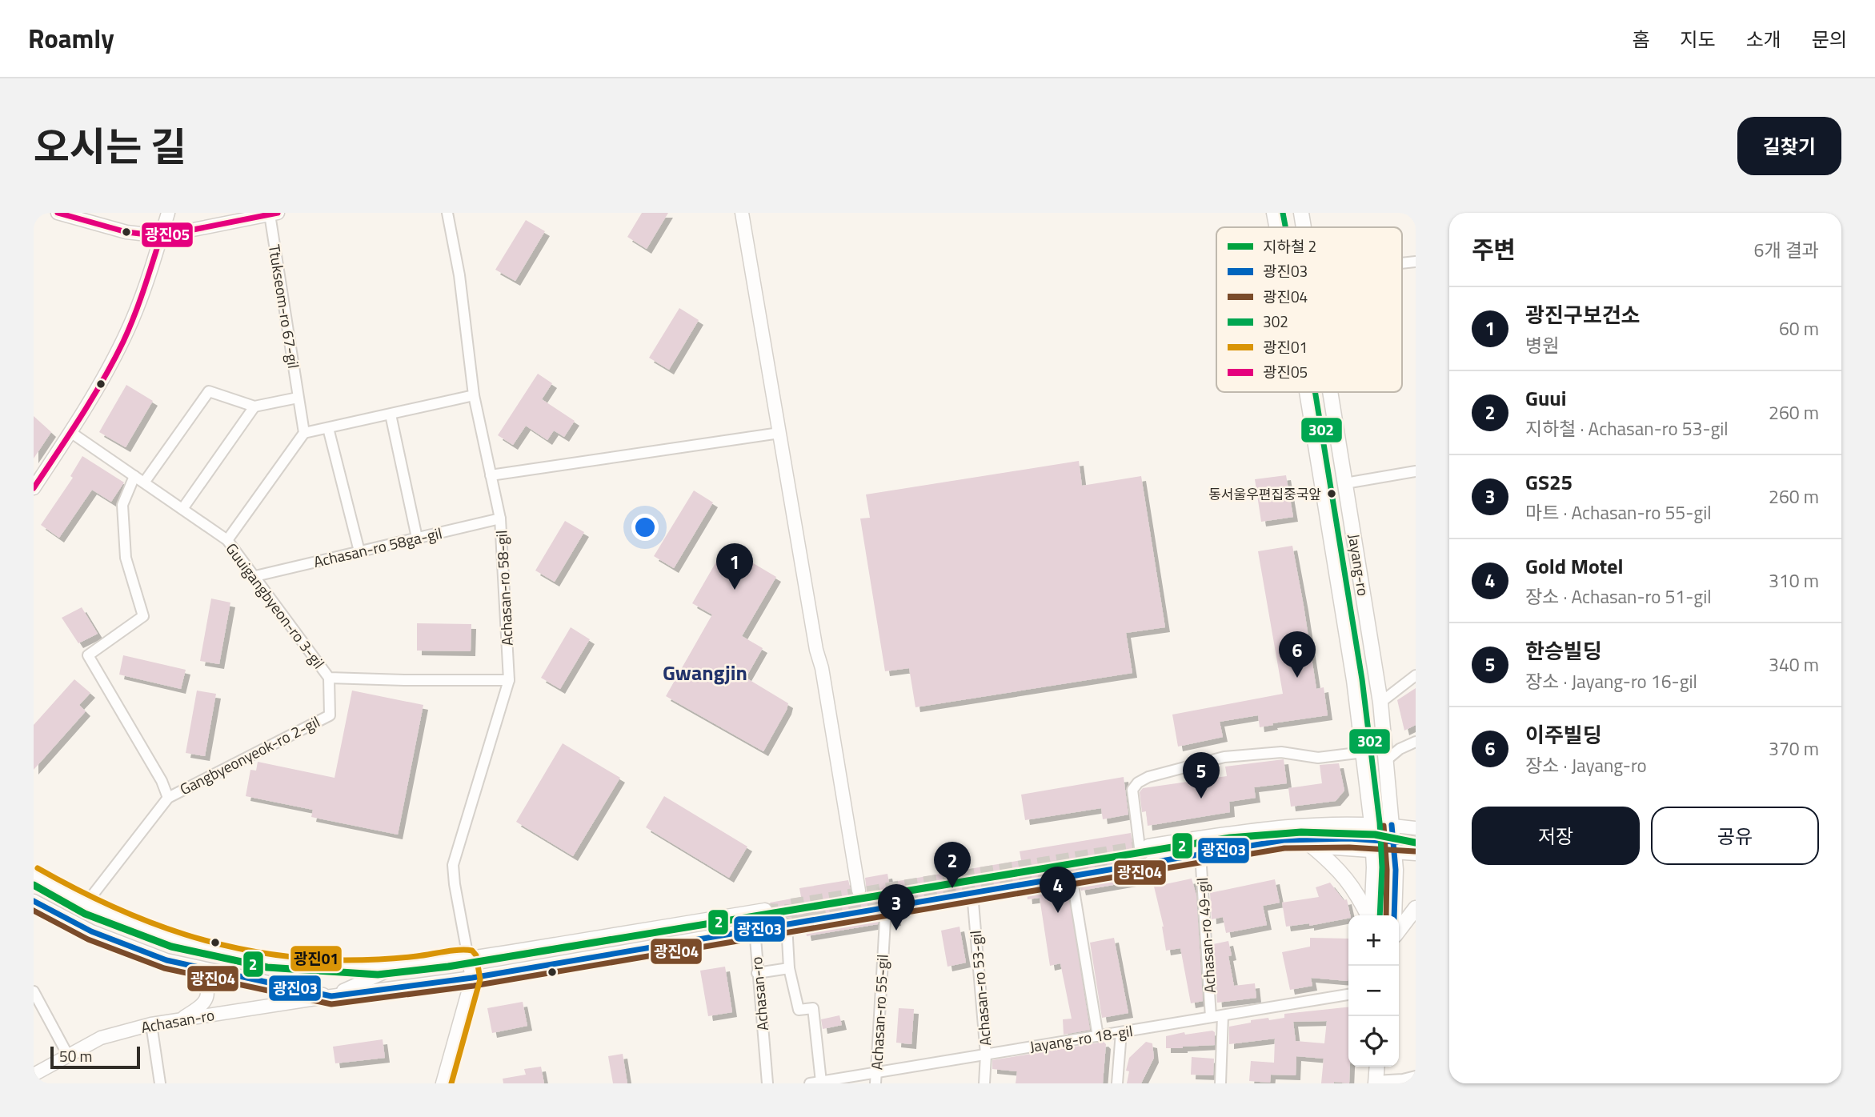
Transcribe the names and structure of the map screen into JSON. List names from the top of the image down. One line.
{"streets":{"main road":["Jayang-ro","Achasan-ro"],"street":["Ttukseom-ro 67-gil","Achasan-ro 58ga-gil","Achasan-ro 58-gil","Guuigangbyeon-ro 3-gil","Gangbyeonyeok-ro 2-gil","Achasan-ro 49-gil","Achasan-ro 53-gil","Achasan-ro 55-gil","Jayang-ro 18-gil"]},"crossings":[["Achasan-ro 58ga-gil","Achasan-ro 58-gil"],["Achasan-ro 58ga-gil","Guuigangbyeon-ro 3-gil"],["Achasan-ro 58-gil","Guuigangbyeon-ro 3-gil"],["Guuigangbyeon-ro 3-gil","Gangbyeonyeok-ro 2-gil"],["Achasan-ro 49-gil","Jayang-ro 18-gil"],["Achasan-ro 53-gil","Jayang-ro 18-gil"],["Achasan-ro","Jayang-ro 18-gil"],["Achasan-ro 55-gil","Jayang-ro 18-gil"]],"districts":["Gwangjin"],"places":["동서울우편집중국앞"],"lines":["transit line 302","transit line 광진05","transit line 광진03","transit line 광진04","metro line 2","transit line 광진01"],"legend":["지하철 2","광진03","광진04","302","광진01","광진05"],"scale_bar":"50 m","page":{"header":"Roamly","nav":["홈","지도","소개","문의"],"title":"오시는 길","buttons":["길찾기",["저장","공유"]],"heading":["주변","6개 결과"],"list":[{"mark":"1","name":"광진구보건소","note":"병원","value":"60 m"},{"mark":"2","name":"Guui","note":"지하철 · Achasan-ro 53-gil","value":"260 m"},{"mark":"3","name":"GS25","note":"마트 · Achasan-ro 55-gil","value":"260 m"},{"mark":"4","name":"Gold Motel","note":"장소 · Achasan-ro 51-gil","value":"310 m"},{"mark":"5","name":"한승빌딩","note":"장소 · Jayang-ro 16-gil","value":"340 m"},{"mark":"6","name":"이주빌딩","note":"장소 · Jayang-ro","value":"370 m"}],"pins":["1","6","5","2","4","3"],"map_buttons":["+","−"],"scale":"50 m"}}
